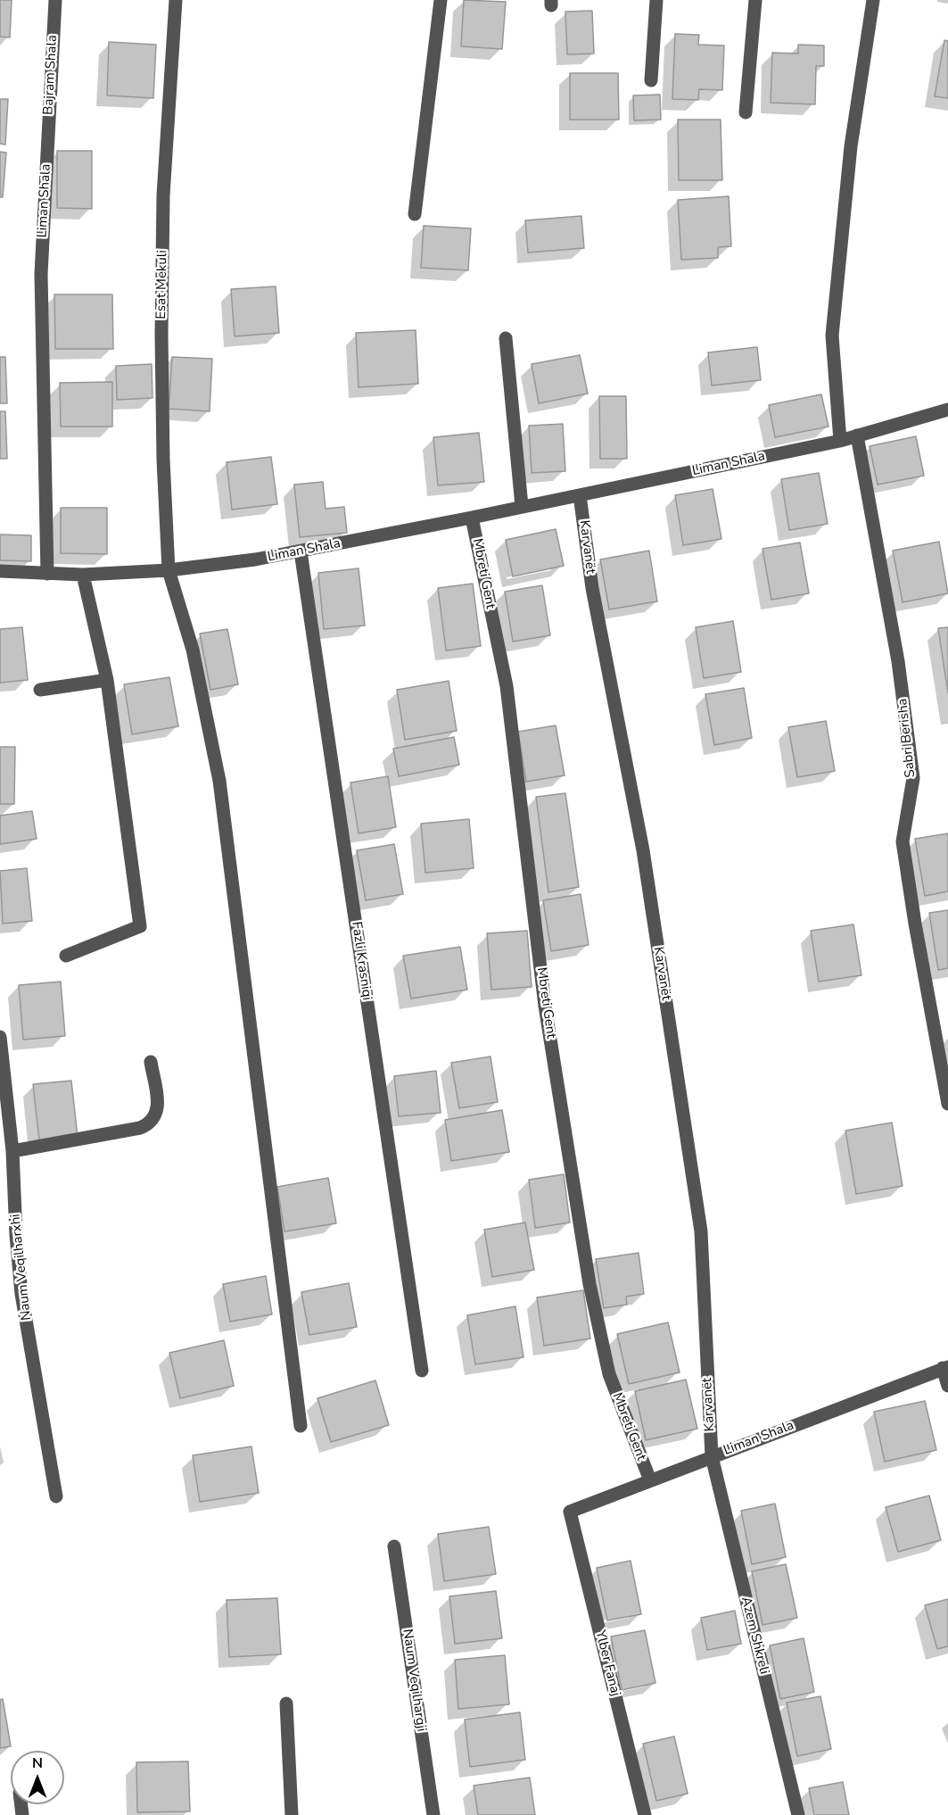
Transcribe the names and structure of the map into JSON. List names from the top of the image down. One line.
{"streets":{"street":["Bajram Shala","Liman Shala","Esat Mekuli","Karvanët","Mbreti Gent","Sabri Berisha","Fazli Krasniqi","Naum Veqilharxhi","Azem Shkreli","Ylber Fanaj","Naum Veqilhargji"]},"crossings":[["Bajram Shala","Liman Shala"],["Liman Shala","Esat Mekuli"],["Liman Shala","Karvanët"],["Liman Shala","Mbreti Gent"],["Liman Shala","Sabri Berisha"],["Liman Shala","Fazli Krasniqi"],["Liman Shala","Azem Shkreli"],["Liman Shala","Ylber Fanaj"],["Karvanët","Azem Shkreli"]],"north":"top"}
